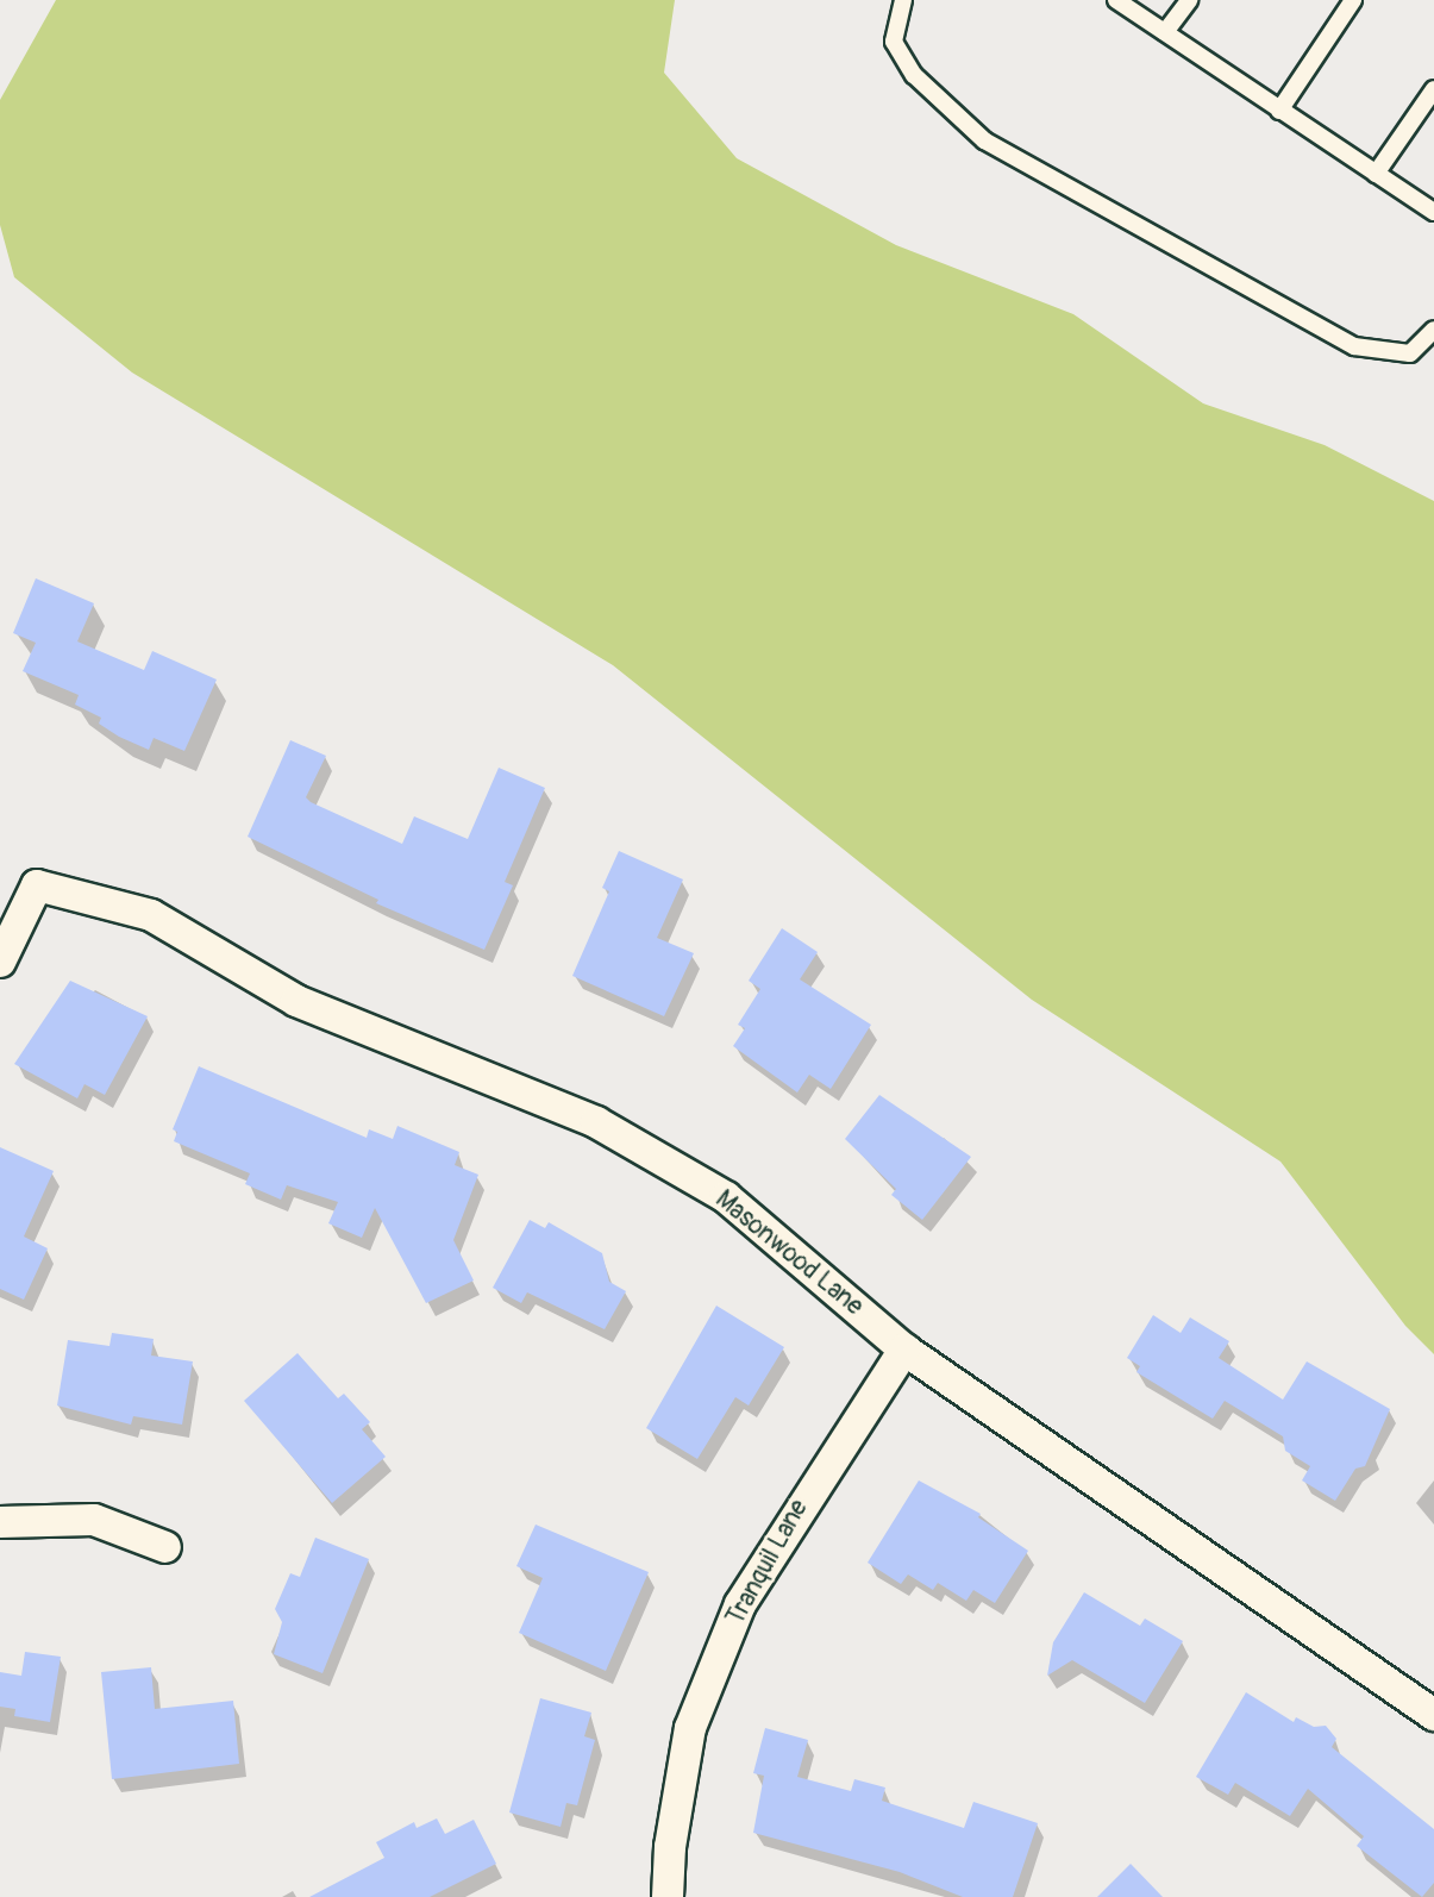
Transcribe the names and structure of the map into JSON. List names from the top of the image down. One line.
{"streets":{"street":["Masonwood Lane","Tranquil Lane"]},"crossings":[["Masonwood Lane","Tranquil Lane"]]}
